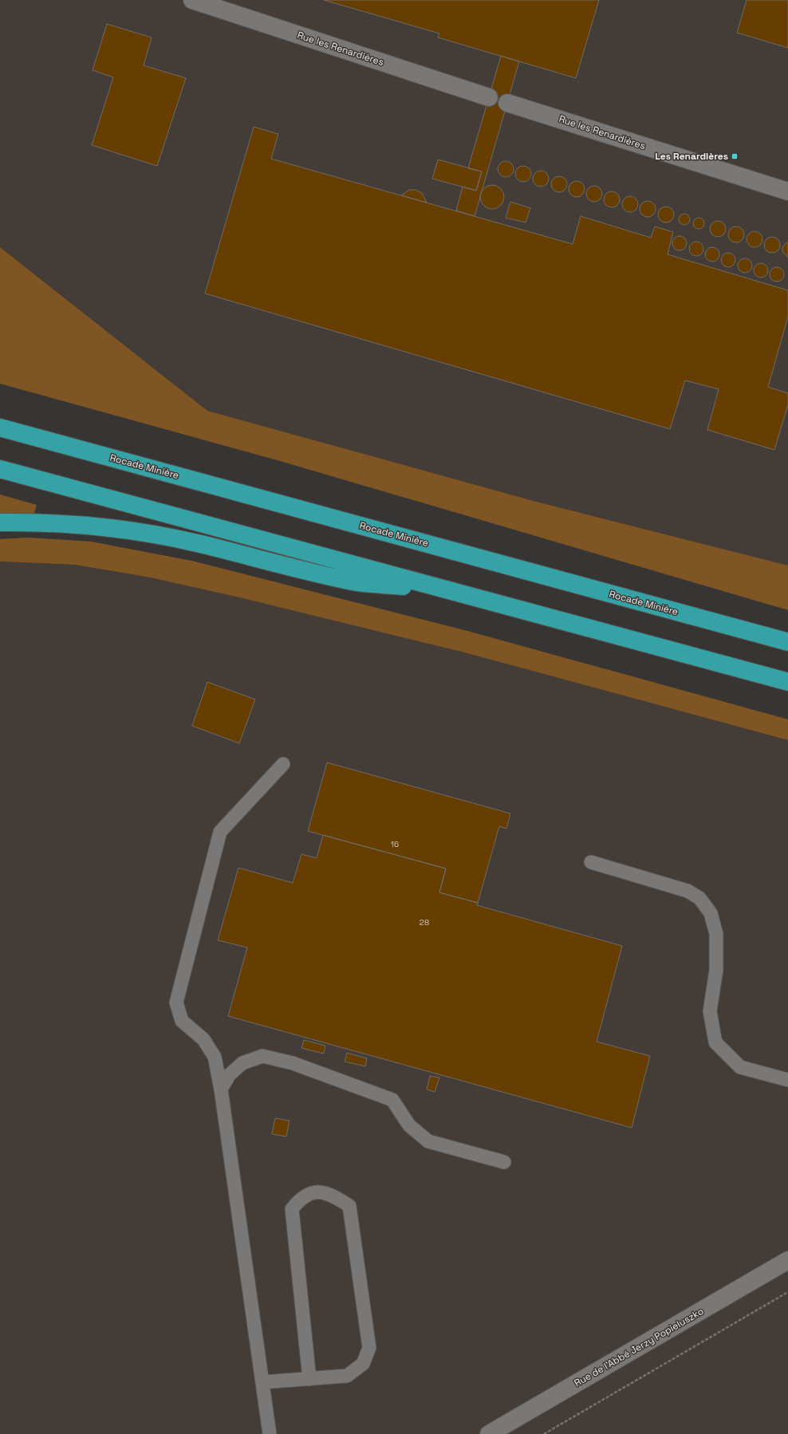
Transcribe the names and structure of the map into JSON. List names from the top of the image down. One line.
{"streets":{"highway":["Rocade Minière"],"street":["Rue les Renardières","Rue de l'Abbé Jerzy Popieluszko"]},"places":{"transit":["Les Renardières"]},"house_numbers":["16","28"]}
